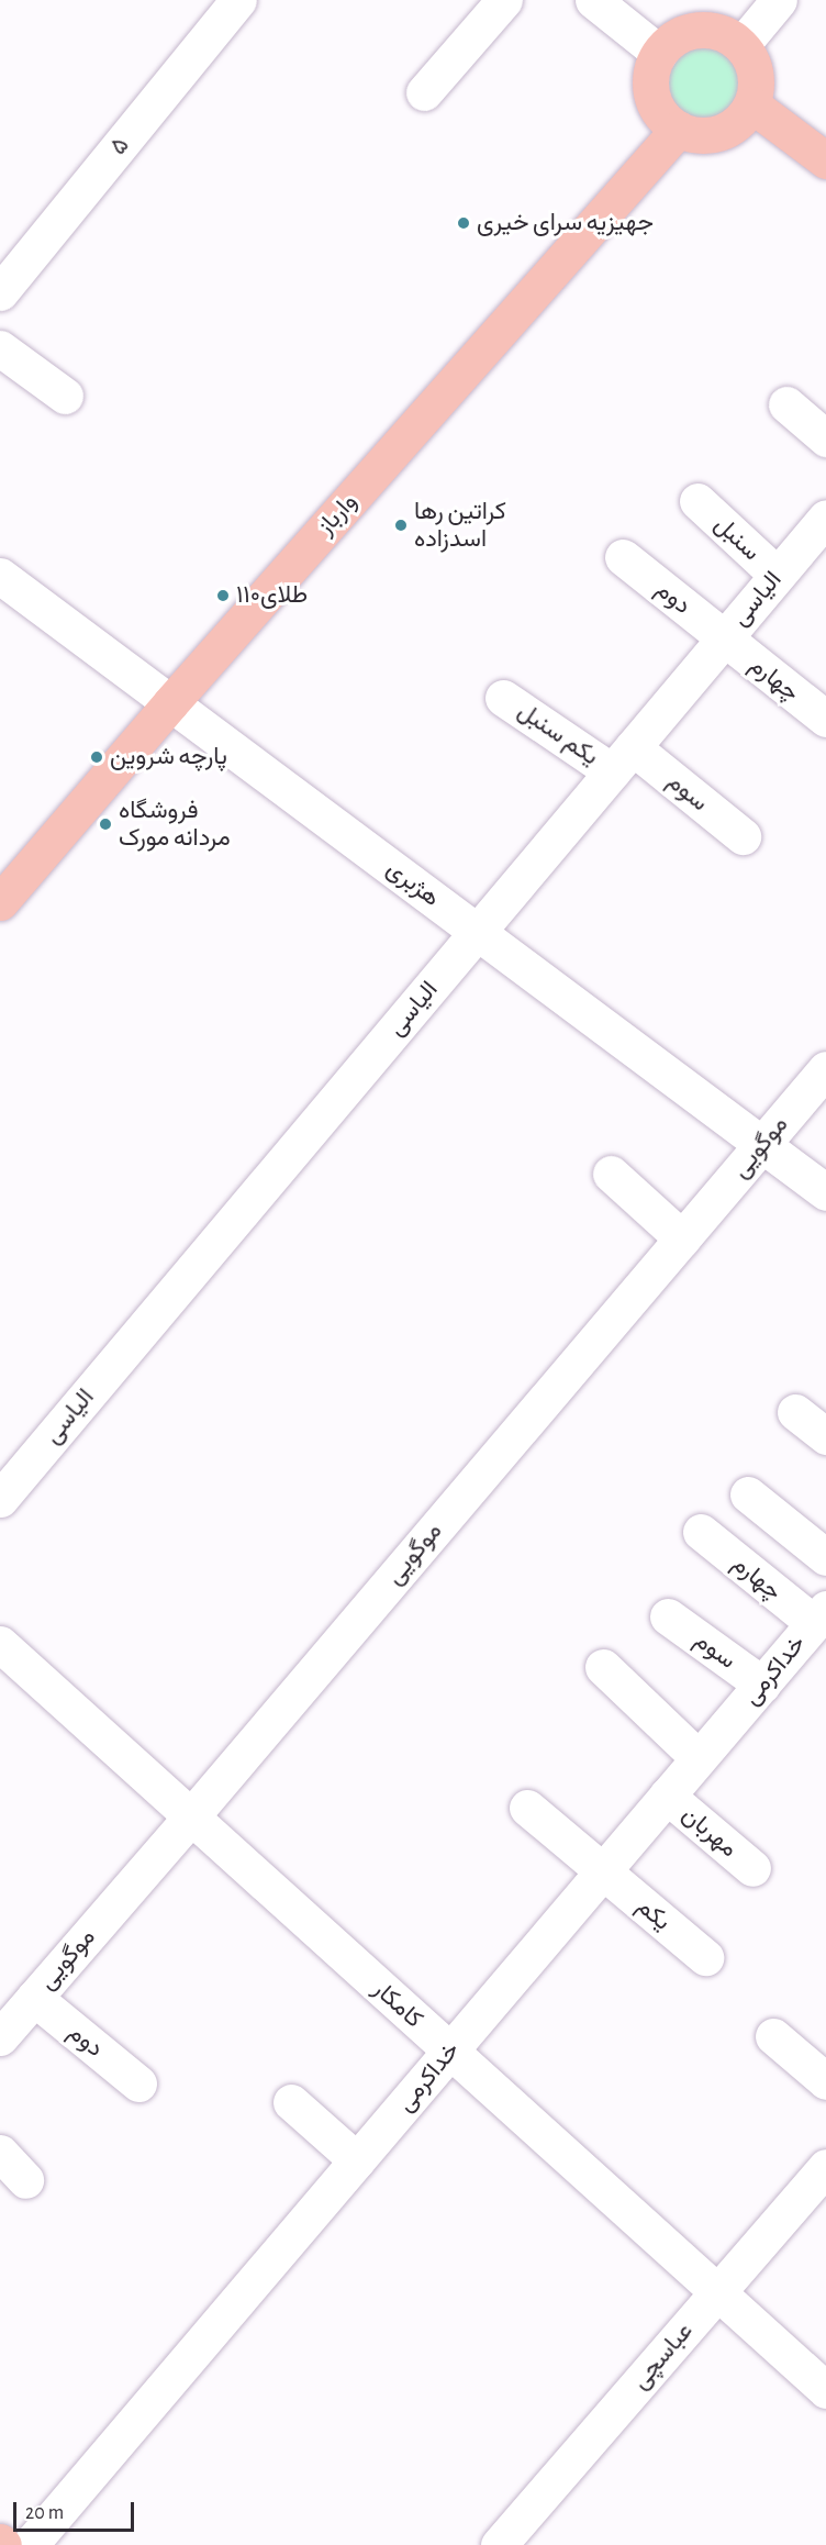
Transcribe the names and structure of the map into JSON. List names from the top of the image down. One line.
{"streets":{"main road":["وارباز"],"street":["۵","سنبل","دوم","الیاسی","چهارم","یکم سنبل","سوم","هژبری","موگویی","خداکرمی","مهربان","یکم","کامکار","عباسچی"]},"crossings":[["وارباز","هژبری"],["سنبل","الیاسی"],["دوم","الیاسی"],["دوم","چهارم"],["دوم","موگویی"],["الیاسی","چهارم"],["الیاسی","یکم سنبل"],["الیاسی","سوم"],["الیاسی","هژبری"],["چهارم","خداکرمی"],["یکم سنبل","سوم"],["سوم","خداکرمی"],["هژبری","موگویی"],["موگویی","کامکار"],["خداکرمی","مهربان"],["خداکرمی","یکم"],["خداکرمی","کامکار"],["کامکار","عباسچی"]],"places":["جهیزیه سرای خیری","کراتین رها اسدزاده","طلای۱۱۰","پارچه شروین","فروشگاه مردانه مورک"],"scale_bar":"20 m"}
